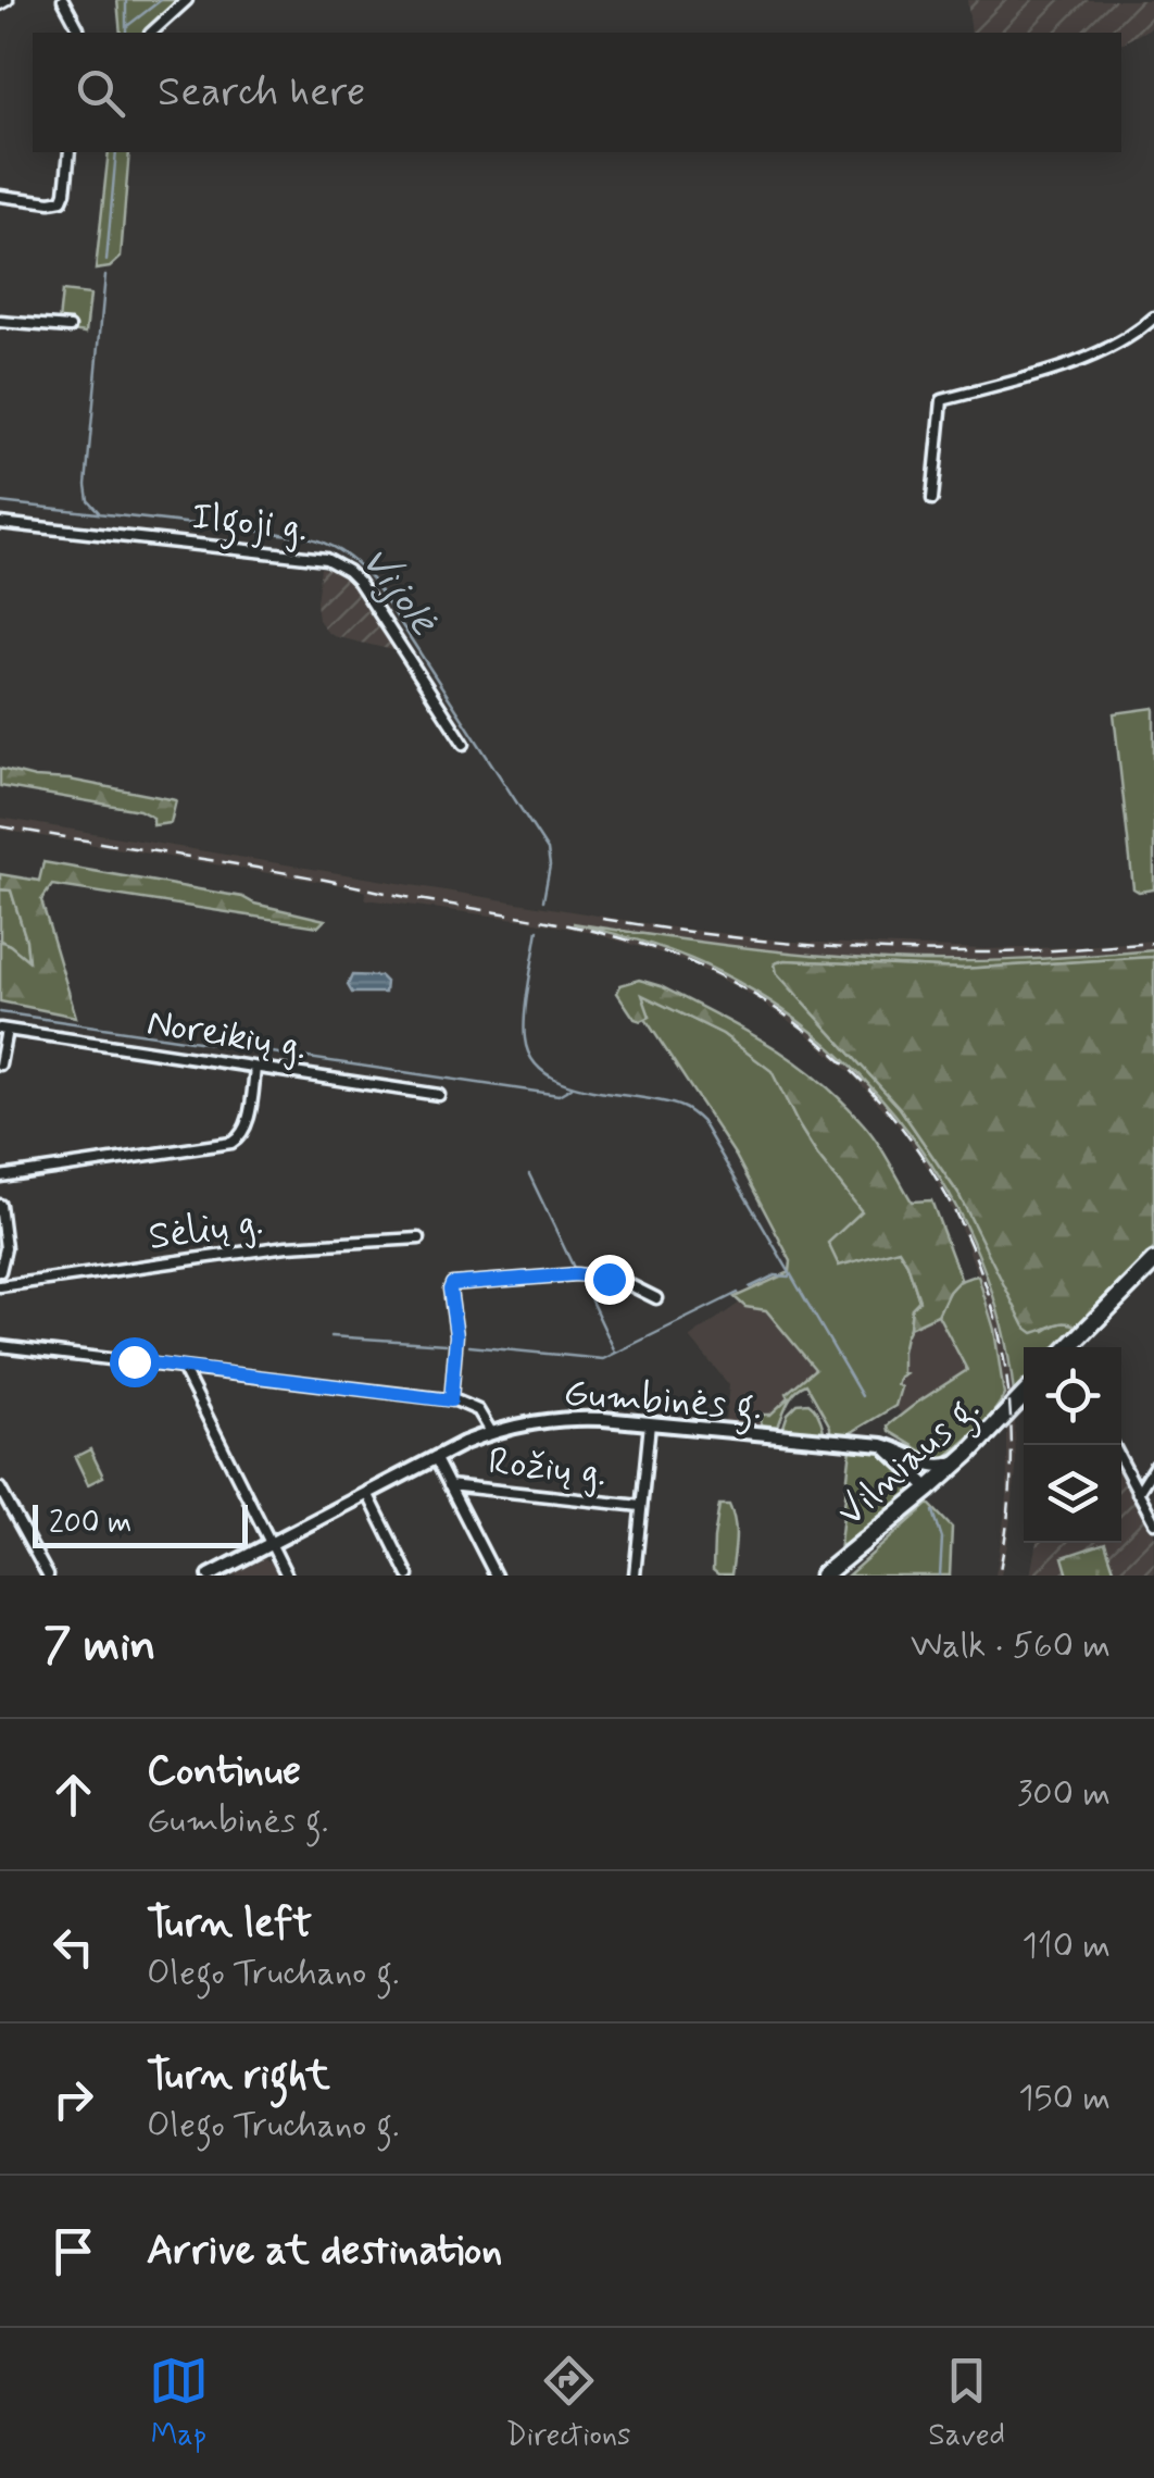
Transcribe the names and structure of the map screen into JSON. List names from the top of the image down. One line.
{"streets":{"highway":["Vilniaus g."],"main road":["Gumbinės g."],"street":["Ilgoji g.","Noreikių g.","Sėlių g.","Rožių g."]},"crossings":[["Gumbinės g.","Vilniaus g."]],"water":["Vijolė"],"scale_bar":"200 m","page":{"search":"Search here","scale":"200 m","heading":["7 min","Walk · 560 m"],"list":[["Continue","Gumbinės g.","300 m"],["Turn left","Olego Truchano g.","110 m"],["Turn right","Olego Truchano g.","150 m"],"Arrive at destination"],"nav":["Map","Directions","Saved"]}}
